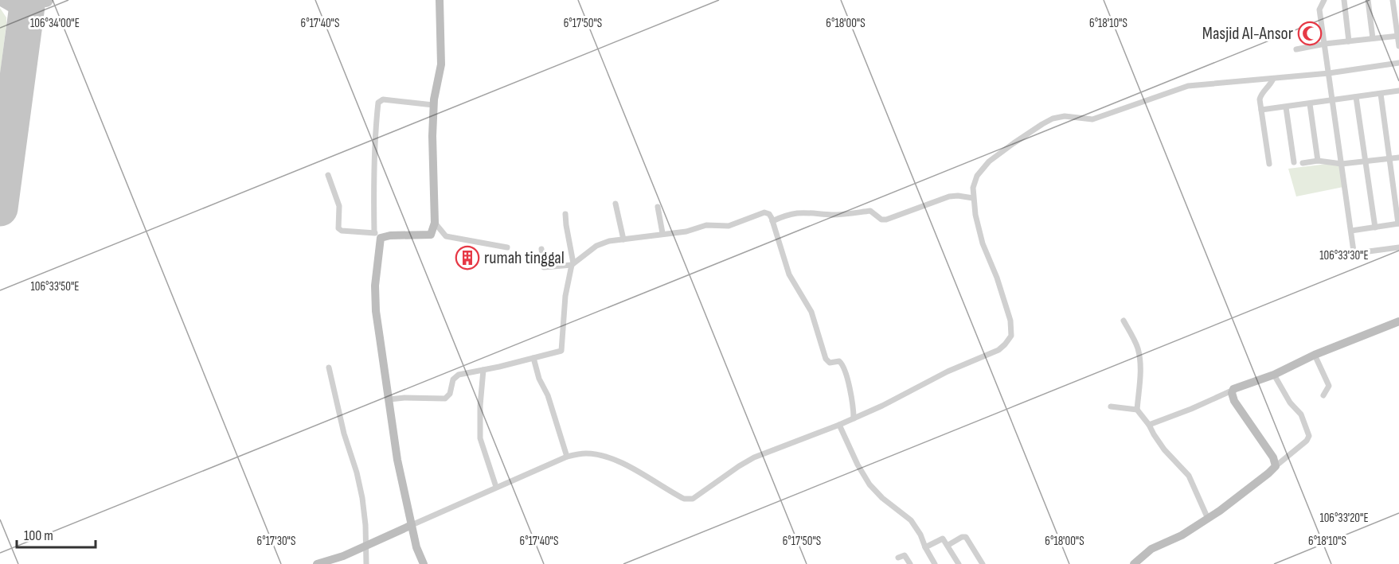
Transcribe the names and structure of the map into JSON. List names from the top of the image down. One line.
{"places":{"mosque":["Masjid Al-Ansor"],"building":["rumah tinggal"]},"scale_bar":"100 m","coordinates":["6°17'40\"S","6°17'50\"S","6°18'00\"S","6°18'10\"S","106°34'00\"E","106°33'30\"E","106°33'50\"E","106°33'20\"E","6°17'30\"S"]}
